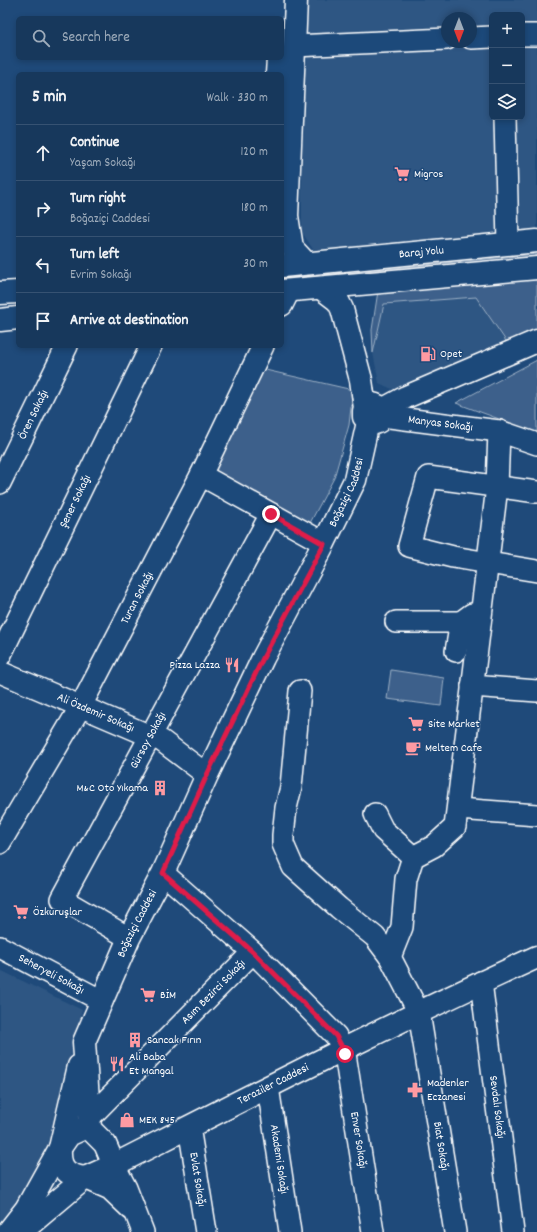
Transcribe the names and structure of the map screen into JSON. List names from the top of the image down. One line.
{"streets":{"main road":["Baraj Yolu","Boğaziçi Caddesi","Teraziler Caddesi"],"street":["Ören Sokağı","Manyas Sokağı","Şener Sokağı","Turan Sokağı","Ali Özdemir Sokağı","Gürsoy Sokağı","Seheryeli Sokağı","Asım Bezirci Sokağı","Sevdalı Sokağı","Enver Sokağı","Biat Sokağı","Akademi Sokağı","Evlat Sokağı"]},"crossings":[["Manyas Sokağı","Boğaziçi Caddesi"],["Boğaziçi Caddesi","Ali Özdemir Sokağı"],["Boğaziçi Caddesi","Gürsoy Sokağı"],["Boğaziçi Caddesi","Seheryeli Sokağı"],["Boğaziçi Caddesi","Asım Bezirci Sokağı"],["Boğaziçi Caddesi","Teraziler Caddesi"],["Turan Sokağı","Ali Özdemir Sokağı"],["Ali Özdemir Sokağı","Gürsoy Sokağı"],["Asım Bezirci Sokağı","Teraziler Caddesi"],["Teraziler Caddesi","Sevdalı Sokağı"],["Teraziler Caddesi","Enver Sokağı"],["Teraziler Caddesi","Biat Sokağı"],["Teraziler Caddesi","Akademi Sokağı"],["Teraziler Caddesi","Evlat Sokağı"]],"places":{"supermarket":["Migros","Site Market","Özkuruşlar","BİM"],"fuel station":["Opet"],"restaurant":["Pizza Lazza","Ali Baba Et Mangal"],"cafe":["Meltem Cafe"],"building":["M&C Oto Yıkama","Sancak Fırın"],"pharmacy":["Madenler Eczanesi"],"shop":["MEK 845"]},"north":"bottom","page":{"map_buttons":["+","−"],"search":"Search here","heading":["5 min","Walk · 330 m"],"list":[["Continue","Yaşam Sokağı","120 m"],["Turn right","Boğaziçi Caddesi","180 m"],["Turn left","Evrim Sokağı","30 m"],"Arrive at destination"]}}
